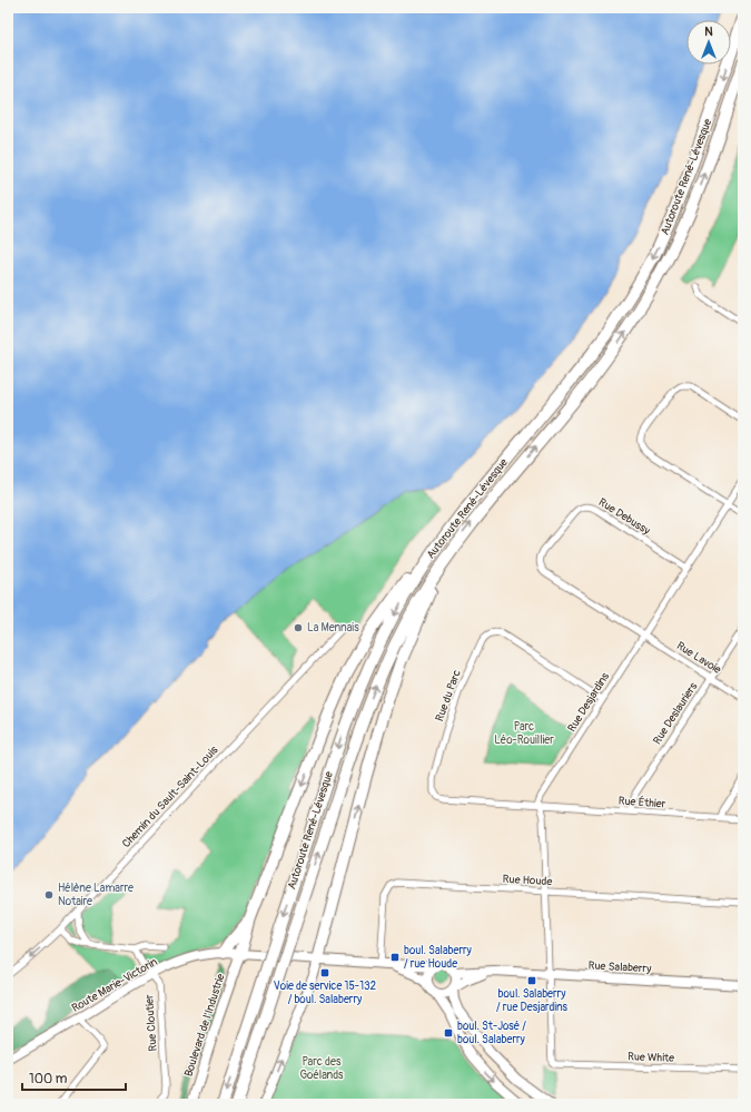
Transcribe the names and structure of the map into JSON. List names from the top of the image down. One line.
{"streets":{"highway":["Autoroute René-Lévesque"],"street":["Rue Debussy","Rue Lavoie","Rue du Parc","Rue Desjardins","Rue Deslauriers","Chemin du Sault-Saint-Louis","Rue Éthier","Rue Houde","Rue Salaberry","Route Marie-Victorin","Rue Cloutier","Boulevard de l'Industrie","Rue White"]},"crossings":[["Rue Debussy","Rue Lavoie"],["Rue Debussy","Rue Desjardins"],["Rue Lavoie","Rue Desjardins"],["Rue Lavoie","Rue Deslauriers"],["Rue du Parc","Rue Desjardins"],["Rue du Parc","Rue Éthier"],["Rue Desjardins","Rue Éthier"],["Rue Desjardins","Rue Houde"],["Rue Desjardins","Rue Salaberry"],["Rue Desjardins","Rue White"],["Rue Deslauriers","Rue Éthier"],["Route Marie-Victorin","Rue Cloutier"],["Route Marie-Victorin","Boulevard de l'Industrie"]],"parks":["Parc Léo-Rouillier","Parc des Goélands"],"places":{"other":["La Mennais","Hélène Lamarre Notaire"],"transit":["boul. Salaberry / rue Houde","Voie de service 15-132 / boul. Salaberry","boul. Salaberry / rue Desjardins","boul. St-José / boul. Salaberry"]},"scale_bar":"100 m","north":"top"}
